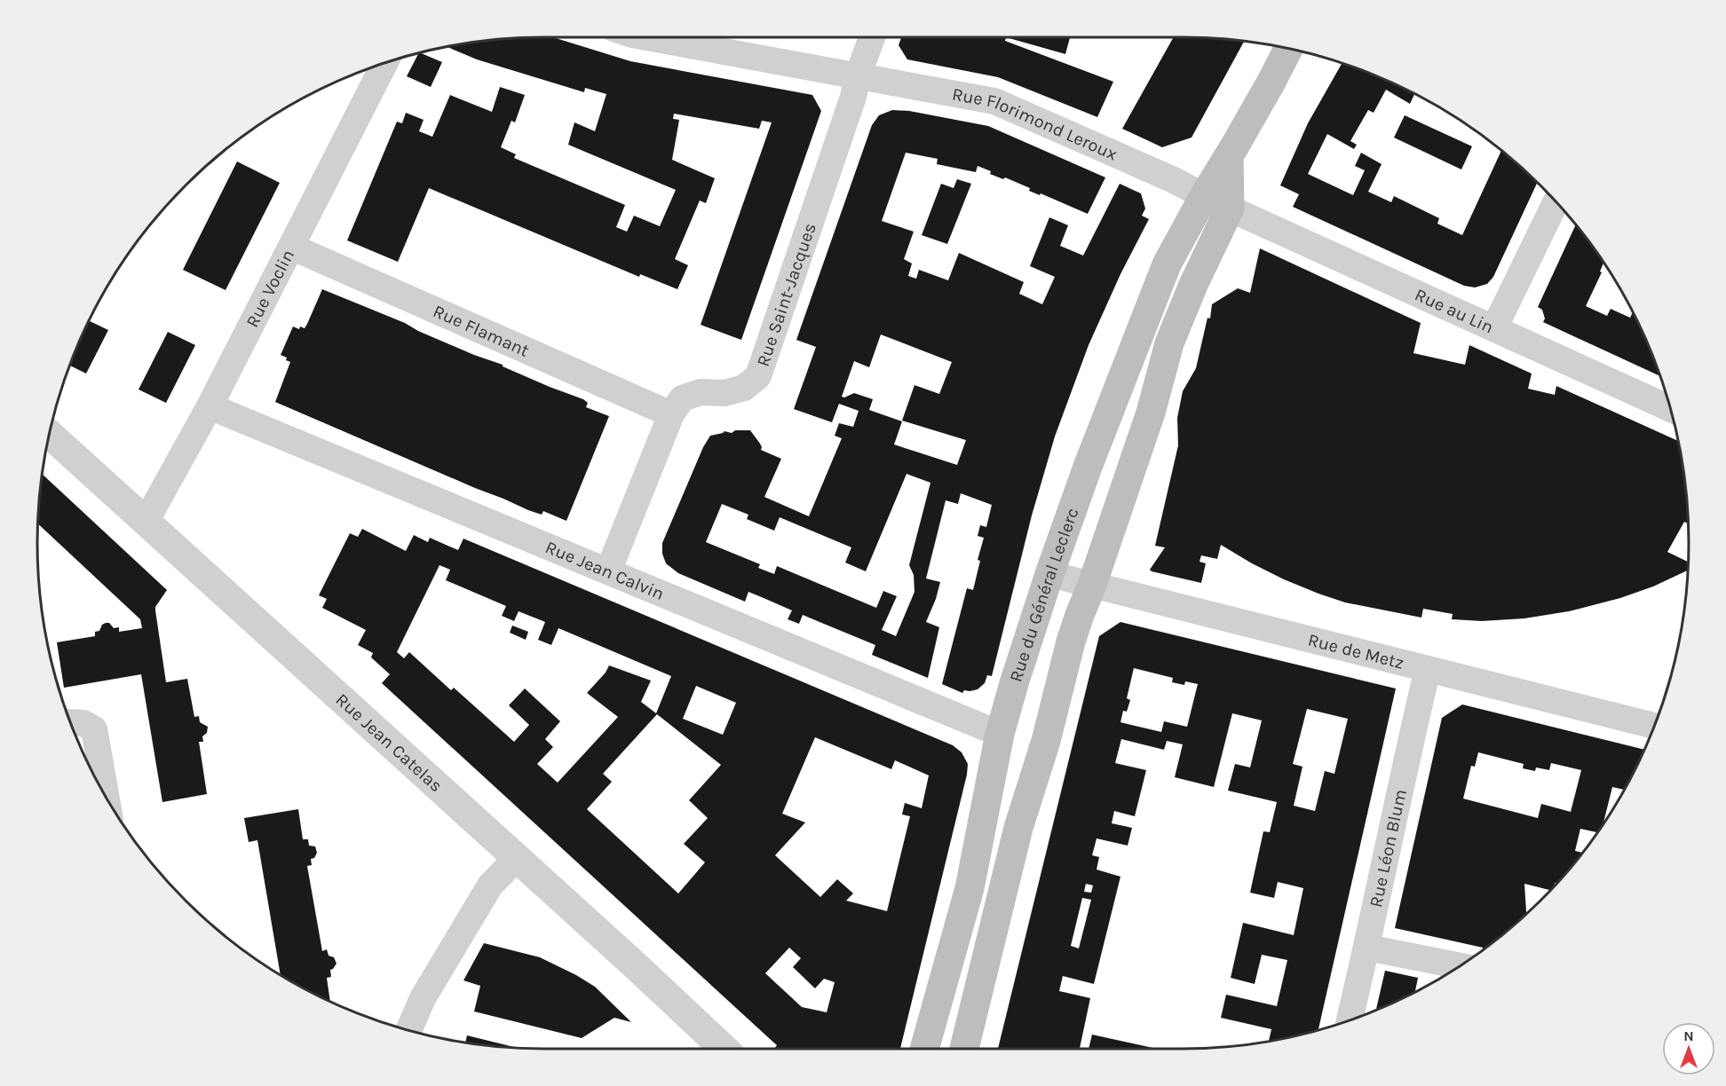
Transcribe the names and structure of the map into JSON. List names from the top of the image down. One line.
{"streets":{"main road":["Rue du Général Leclerc"],"street":["Rue Florimond Leroux","Rue Voclin","Rue Saint-Jacques","Rue au Lin","Rue Flamant","Rue Jean Calvin","Rue de Metz","Rue Jean Catelas","Rue Léon Blum"]},"crossings":[["Rue Florimond Leroux","Rue Saint-Jacques"],["Rue Florimond Leroux","Rue du Général Leclerc"],["Rue Voclin","Rue Flamant"],["Rue Voclin","Rue Jean Calvin"],["Rue Voclin","Rue Jean Catelas"],["Rue Saint-Jacques","Rue Flamant"],["Rue Saint-Jacques","Rue Jean Calvin"],["Rue Jean Calvin","Rue du Général Leclerc"],["Rue du Général Leclerc","Rue de Metz"],["Rue de Metz","Rue Léon Blum"]],"north":"top"}
